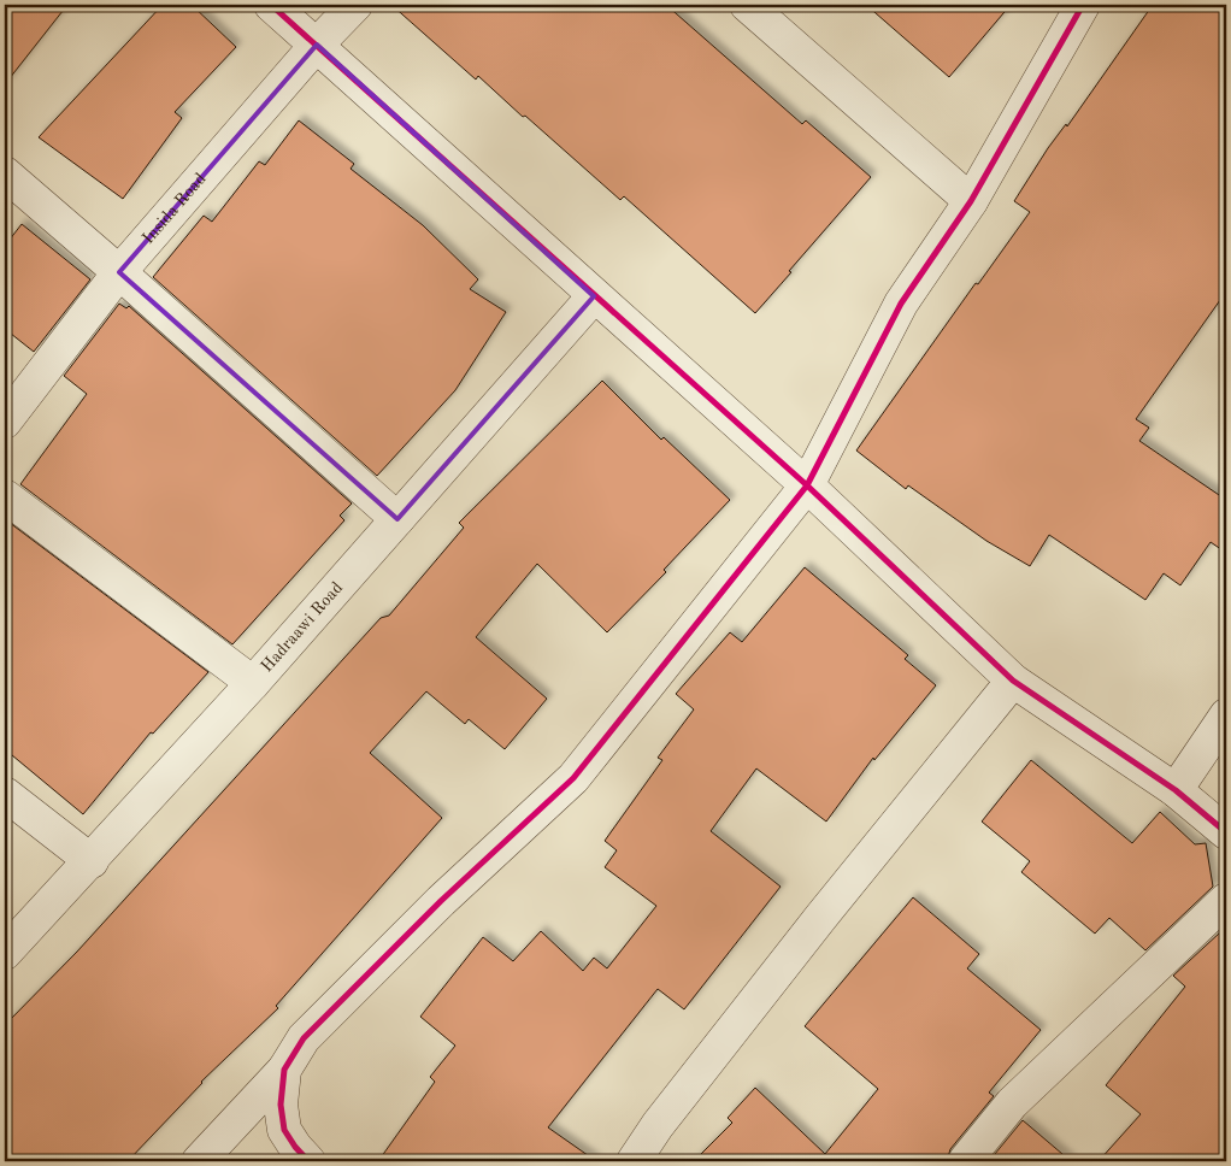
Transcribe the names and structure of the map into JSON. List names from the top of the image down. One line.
{"streets":{"street":["Insida Road","Hadraawi Road"]}}
